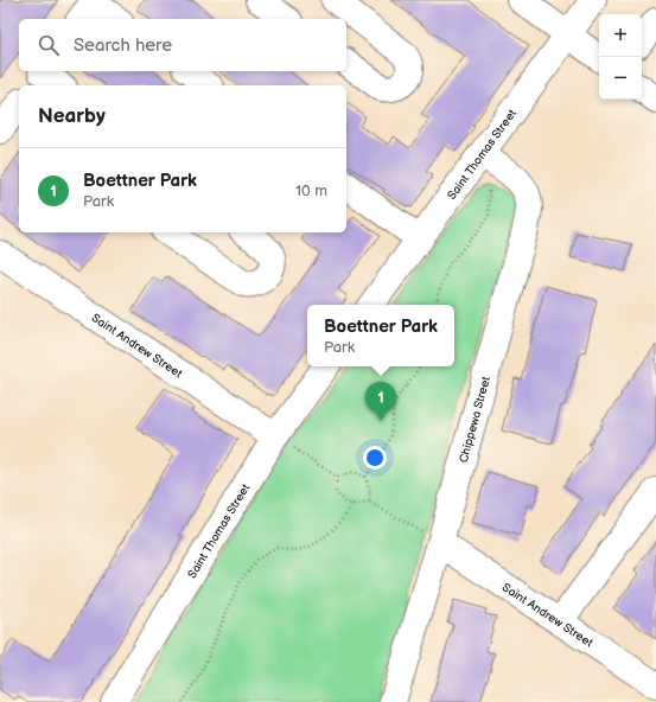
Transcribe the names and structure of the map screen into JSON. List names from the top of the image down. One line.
{"streets":{"street":["Saint Thomas Street","Saint Andrew Street","Chippewa Street"]},"crossings":[["Saint Thomas Street","Saint Andrew Street"],["Saint Thomas Street","Chippewa Street"],["Saint Andrew Street","Chippewa Street"]],"page":{"map_buttons":["+","−"],"search":"Search here","heading":"Nearby","list":[{"mark":"1","name":"Boettner Park","note":"Park","value":"10 m"}],"popup":["Boettner Park","Park"],"pins":"1"}}
